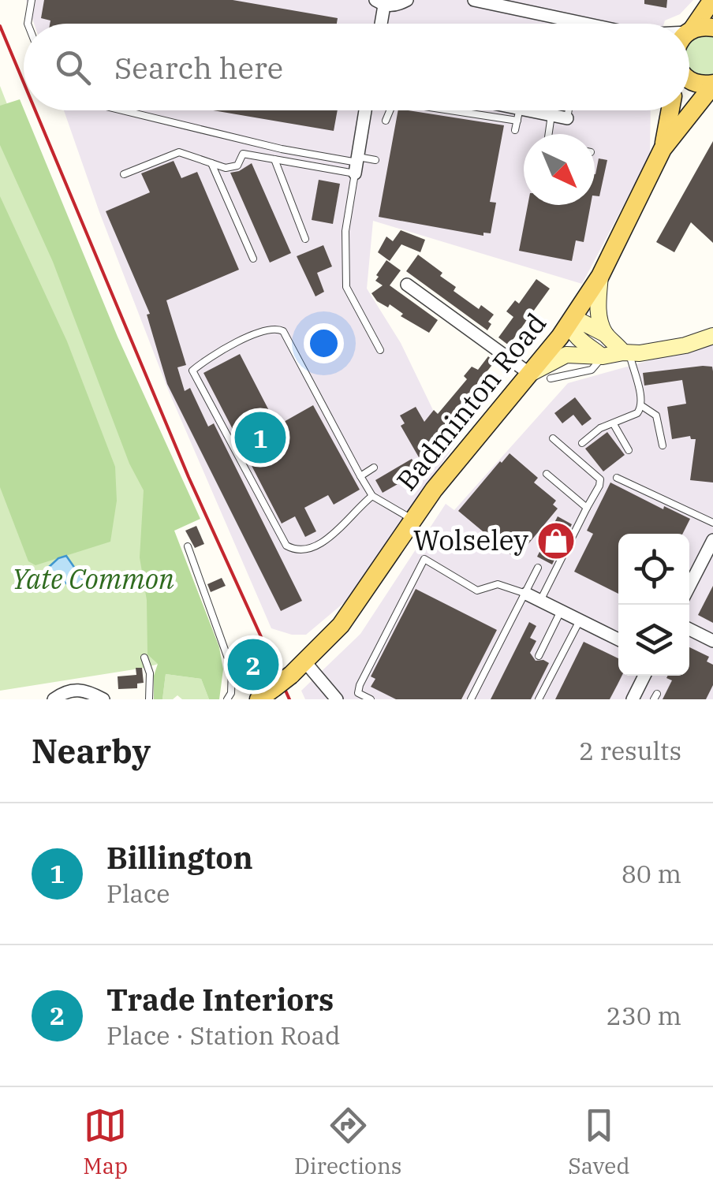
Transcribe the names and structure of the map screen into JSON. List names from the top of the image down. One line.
{"streets":{"main road":["Badminton Road"]},"parks":["Yate Common"],"places":{"shop":["Wolseley"]},"north":"bottom right","page":{"search":"Search here","pins":["1","2"],"heading":["Nearby","2 results"],"list":[{"mark":"1","name":"Billington","note":"Place","value":"80 m"},{"mark":"2","name":"Trade Interiors","note":"Place · Station Road","value":"230 m"}],"nav":["Map","Directions","Saved"]}}
